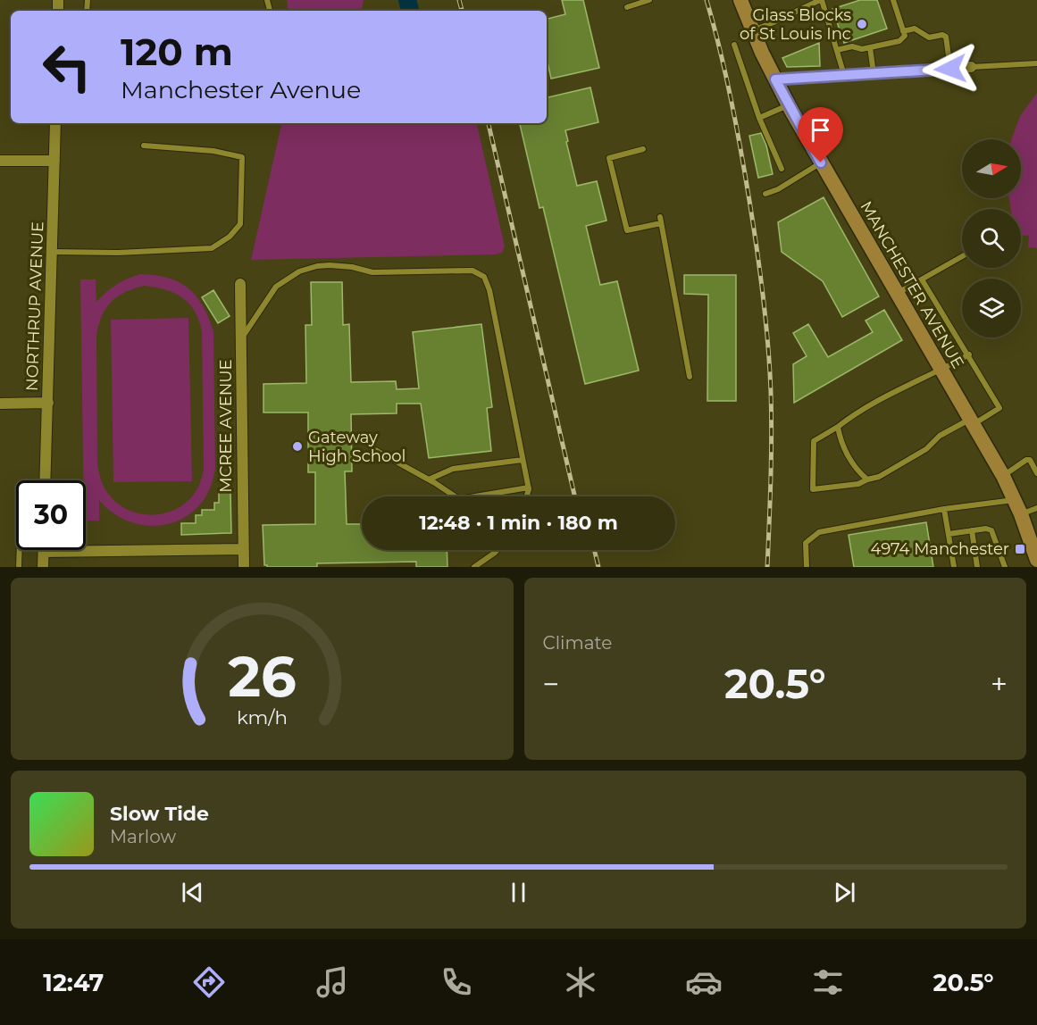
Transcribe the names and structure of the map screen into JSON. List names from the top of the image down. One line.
{"streets":{"main road":["MANCHESTER AVENUE"],"street":["NORTHRUP AVENUE","MCREE AVENUE"]},"places":{"other":["Glass Blocks of St Louis Inc","Gateway High School"],"transit":["4974 Manchester"]},"north":"right","page":{"turn":["120 m","Manchester Avenue"],"limit":"30","trip":"12:48 · 1 min · 180 m","tile":"Climate","heat":["−","20.5°","+"],"song":["Slow Tide","Marlow"],"tabs":["12:47","20.5°"],"gauge":["26","km/h"]}}
